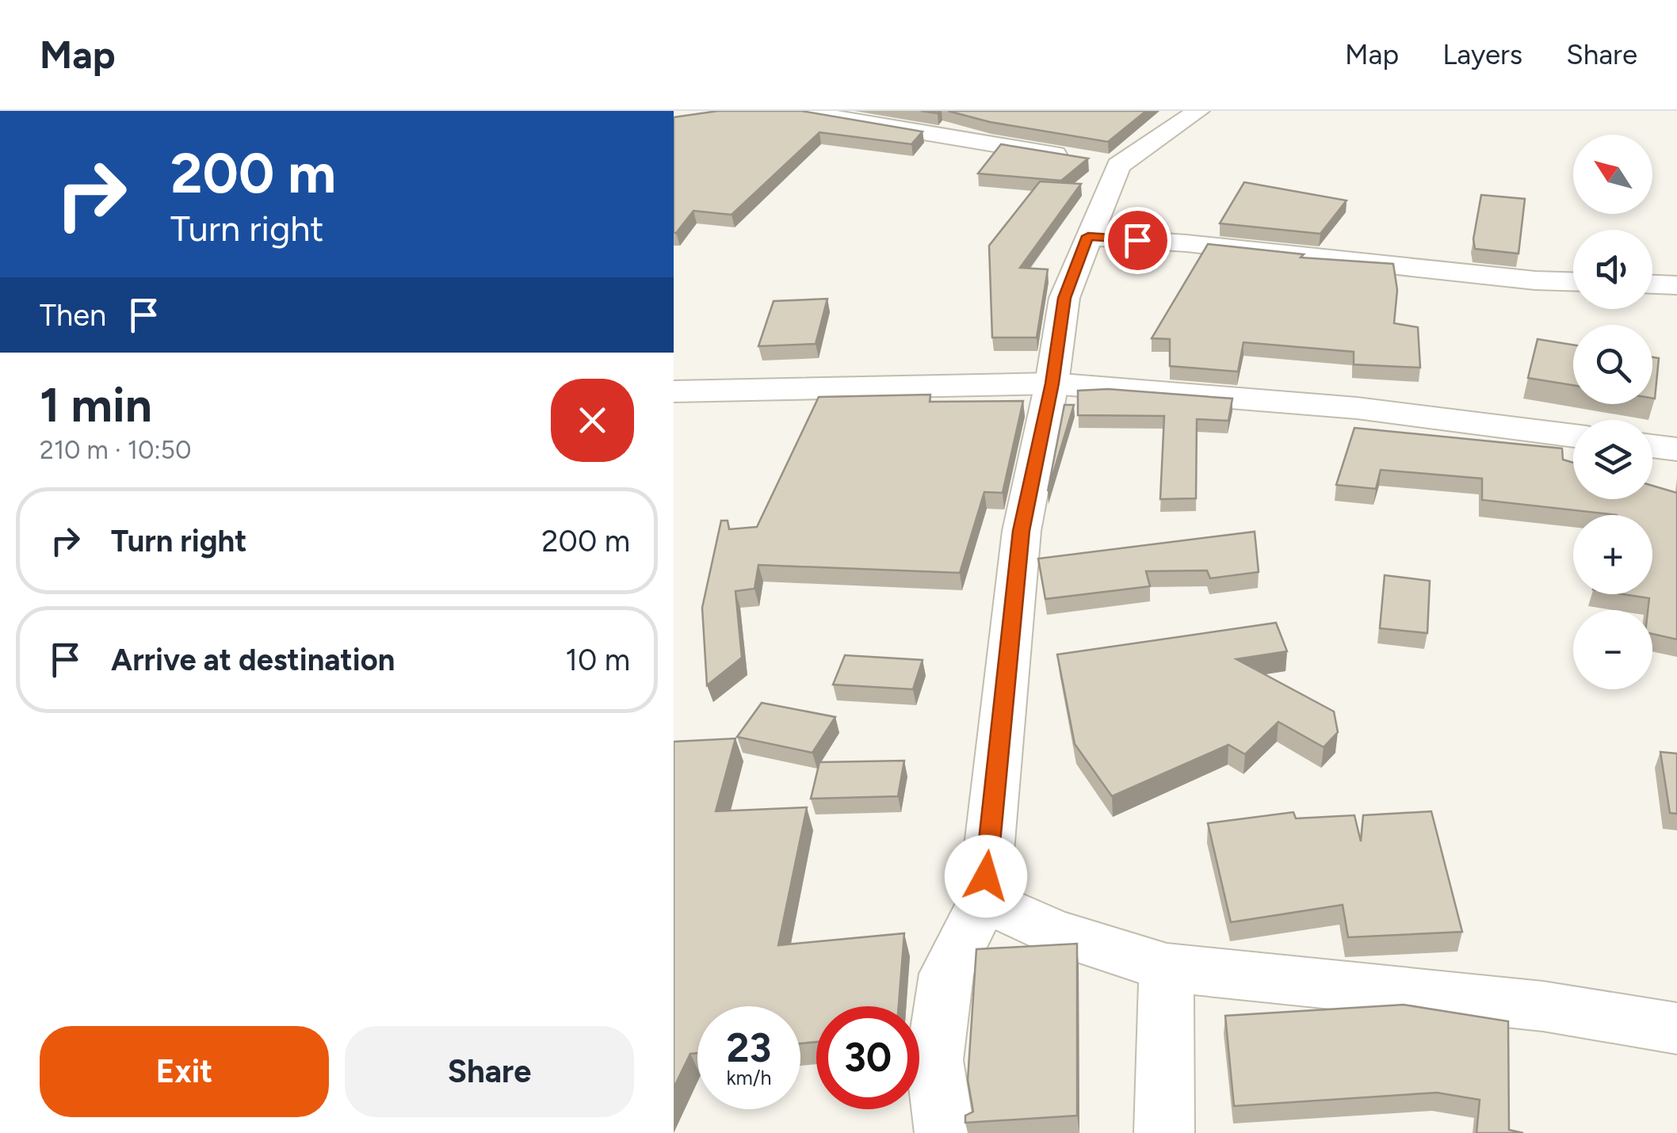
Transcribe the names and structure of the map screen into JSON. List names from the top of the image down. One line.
{"north":"top left","page":{"header":"Map","nav":["Map","Layers","Share"],"turn":["200 m","Turn right"],"map_buttons":["+","−"],"then":"Then","heading":["1 min","210 m · 10:50"],"list":[{"name":"Turn right","value":"200 m"},{"name":"Arrive at destination","value":"10 m"}],"speed":"23 km/h","limit":"30","buttons":["Exit","Share"]}}
